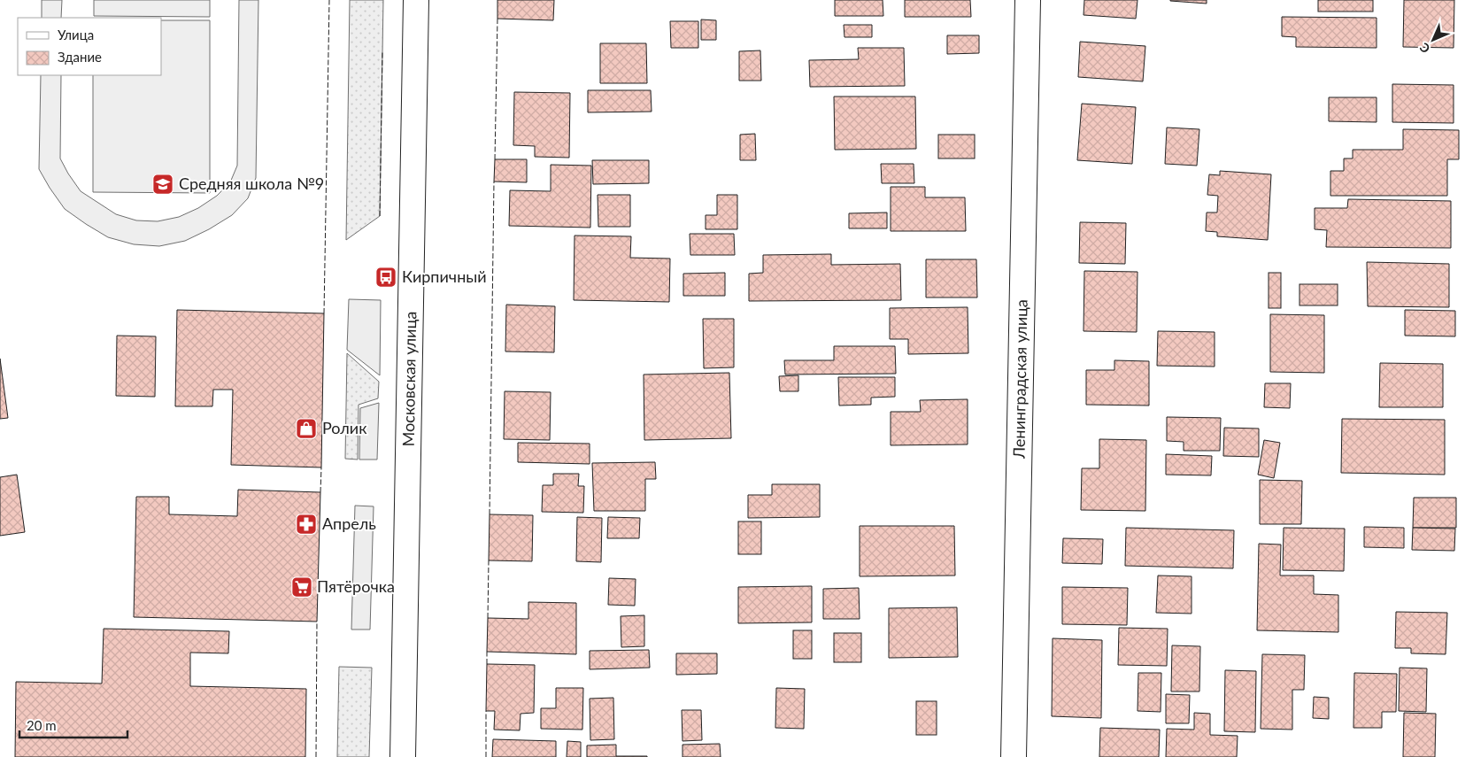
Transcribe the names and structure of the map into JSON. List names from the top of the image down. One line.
{"streets":{"main road":["Московская улица","Ленинградская улица"]},"places":{"school or university":["Средняя школа №9"],"bus stop":["Кирпичный"],"shop":["Ролик"],"pharmacy":["Апрель"],"supermarket":["Пятёрочка"]},"legend":["Улица","Здание"],"scale_bar":"20 m","north":"bottom left"}
